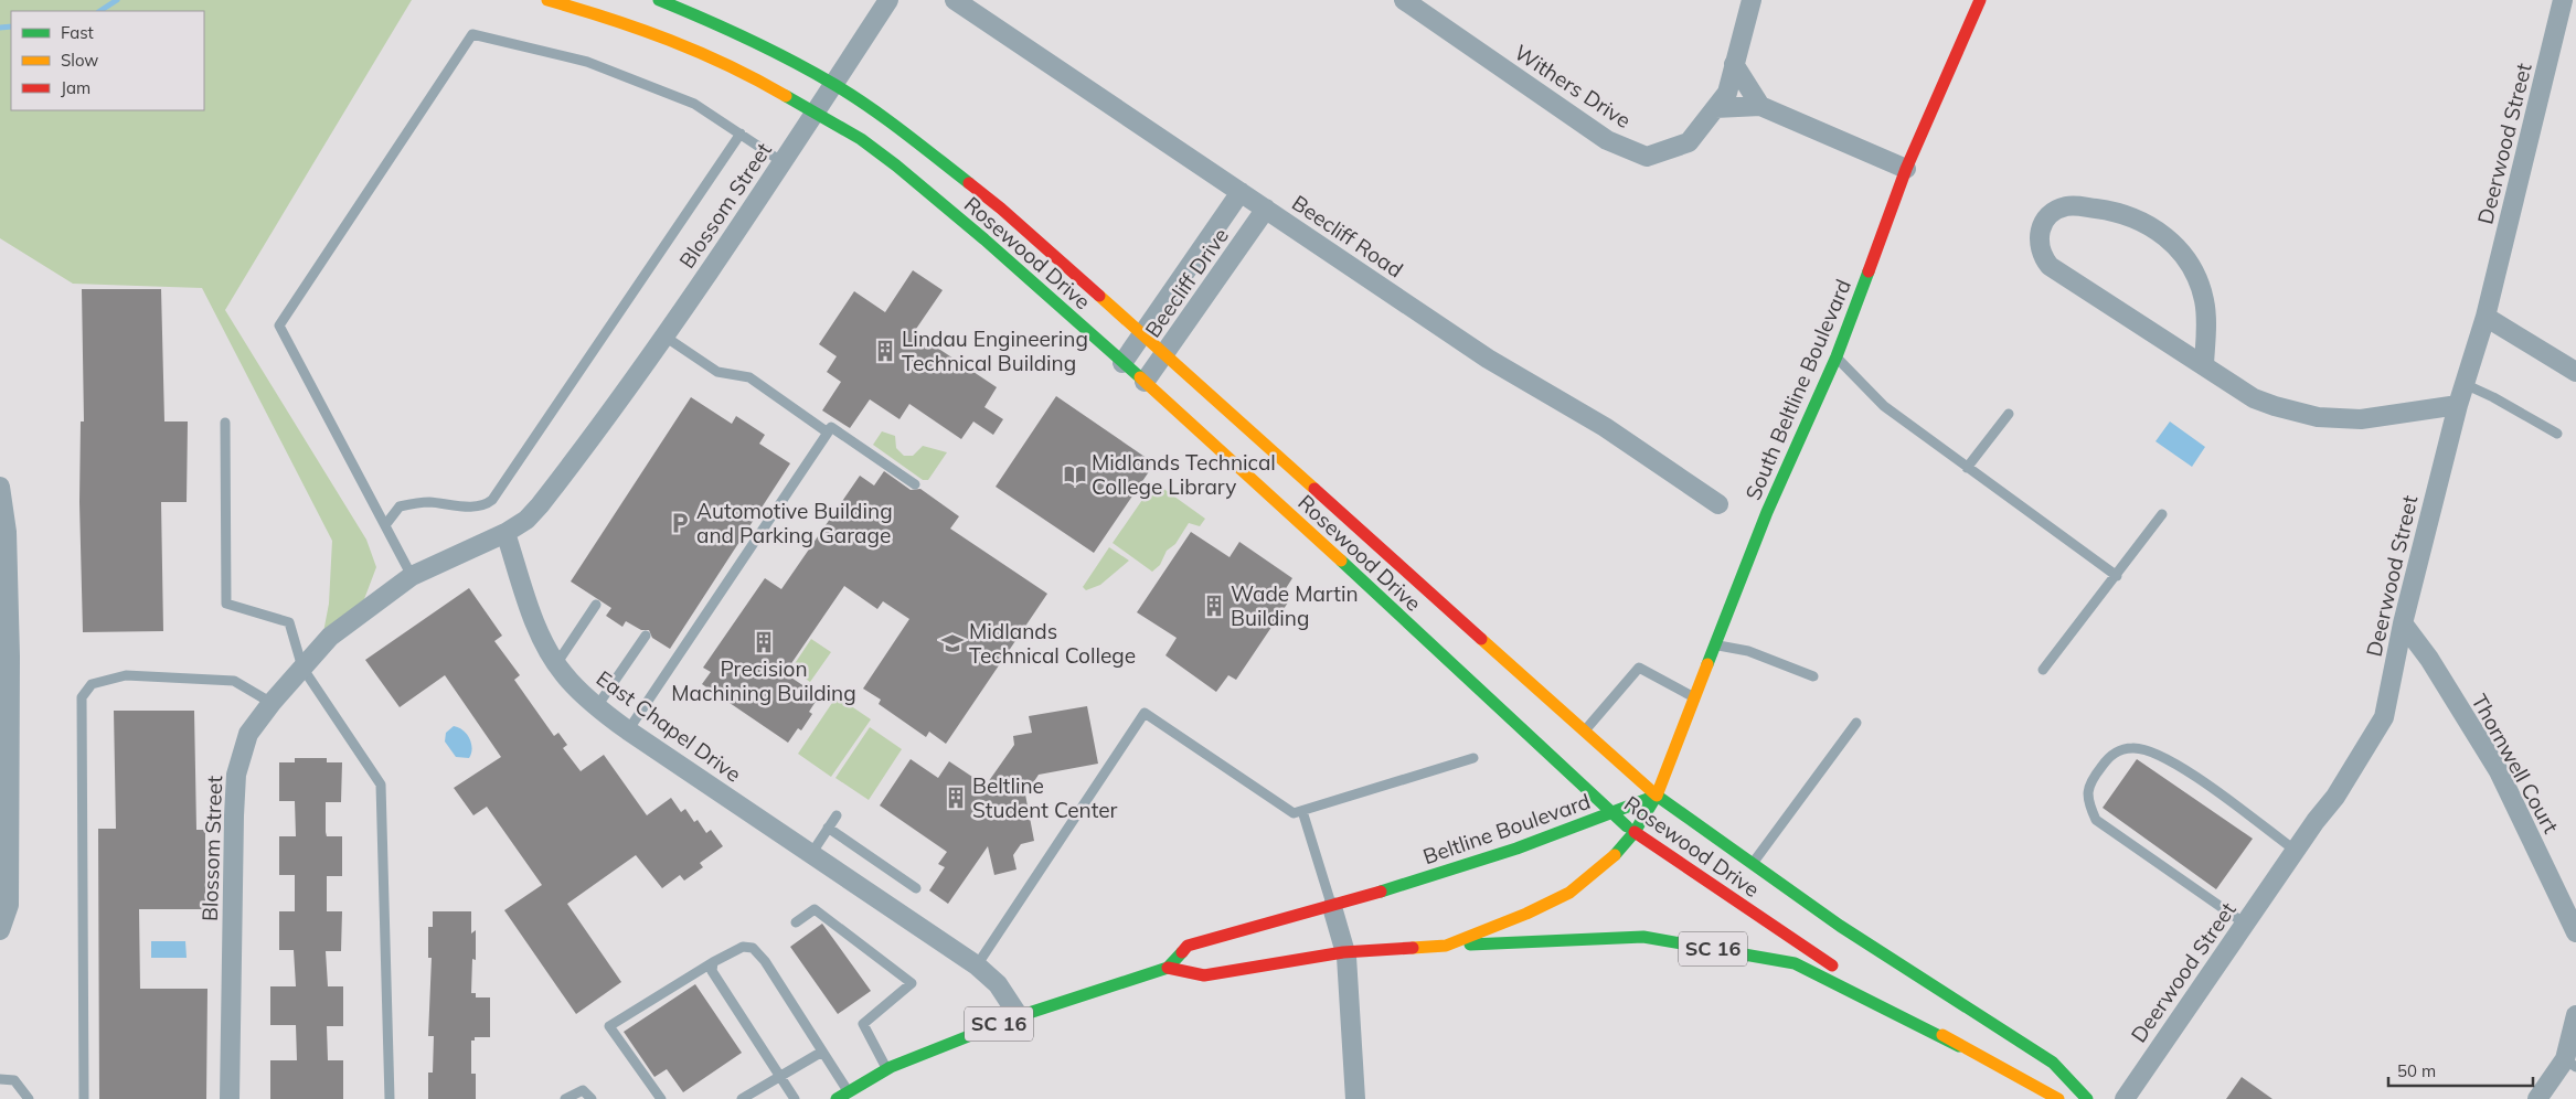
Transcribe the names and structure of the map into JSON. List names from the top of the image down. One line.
{"streets":{"main road":["Rosewood Drive","South Beltline Boulevard","Beltline Boulevard","SC 16"],"street":["Withers Drive","Deerwood Street","Blossom Street","Beecliff Road","Beecliff Drive","East Chapel Drive","Thornwell Court"]},"crossings":[["Deerwood Street","Thornwell Court"],["Blossom Street","Rosewood Drive"],["Blossom Street","East Chapel Drive"],["Beecliff Road","Beecliff Drive"],["Rosewood Drive","Beecliff Drive"],["Rosewood Drive","South Beltline Boulevard"],["Rosewood Drive","Beltline Boulevard"],["Rosewood Drive","SC 16"],["South Beltline Boulevard","Beltline Boulevard"],["East Chapel Drive","Beltline Boulevard"],["Beltline Boulevard","SC 16"]],"places":{"building":["Lindau Engineering Technical Building","Wade Martin Building","Precision Machining Building","Beltline Student Center"],"library":["Midlands Technical College Library"],"parking":["Automotive Building and Parking Garage"],"school or university":["Midlands Technical College"]},"legend":["Fast","Slow","Jam"],"scale_bar":"50 m"}
